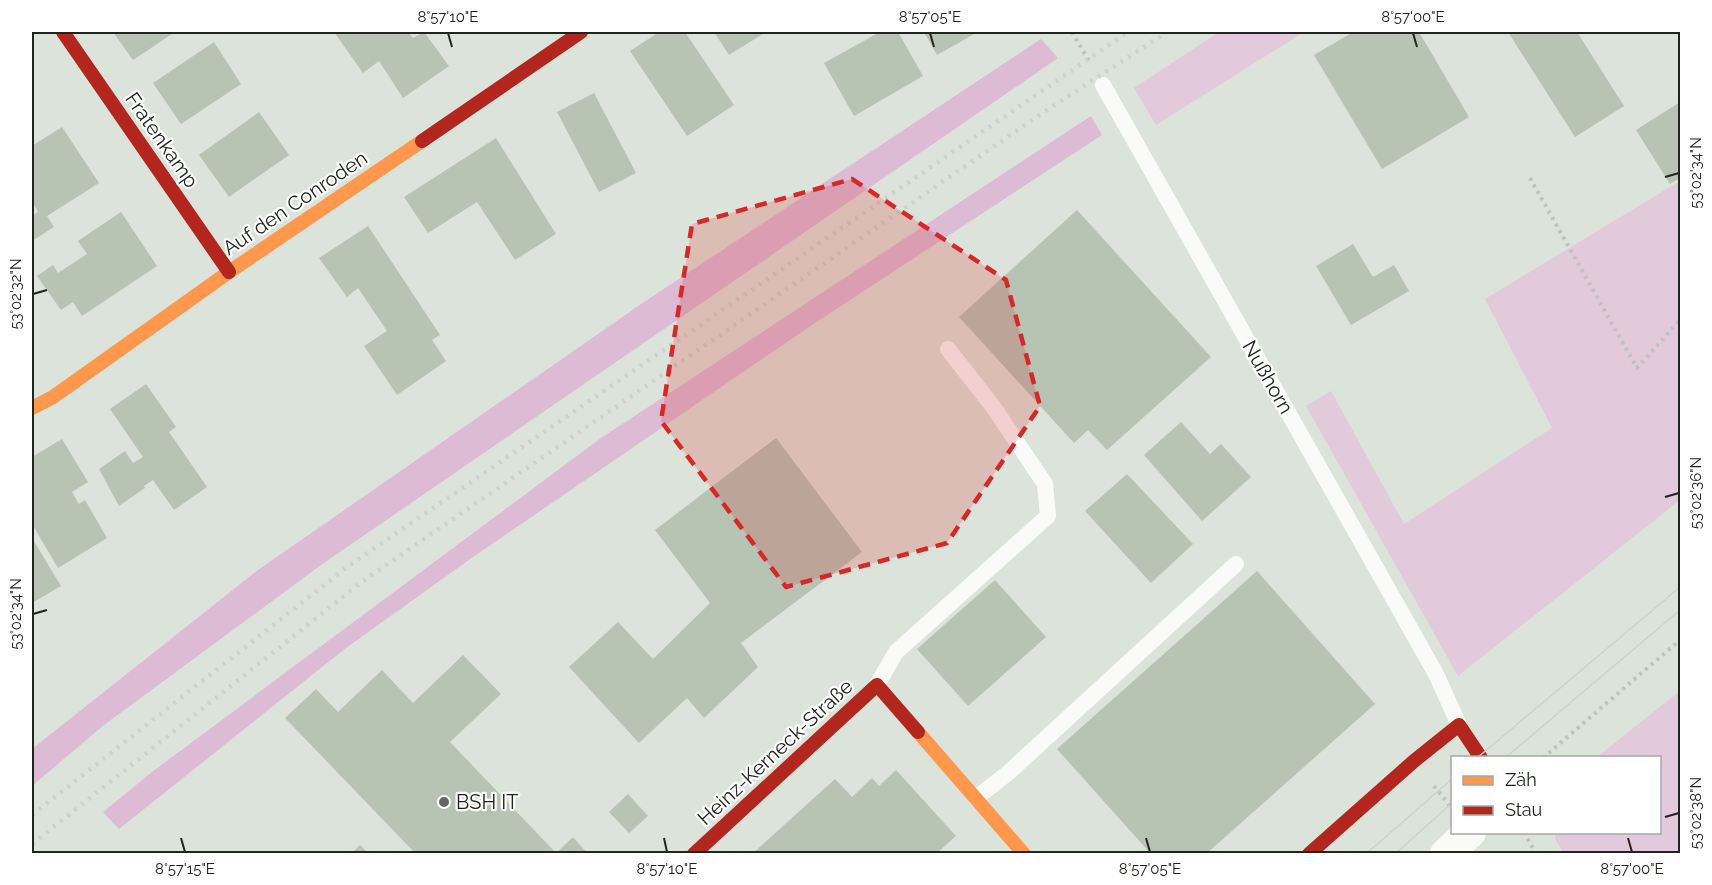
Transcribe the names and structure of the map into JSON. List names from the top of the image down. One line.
{"streets":{"street":["Fratenkamp","Auf den Conroden","Heinz-Kerneck-Straße"],"lane":["Nußhorn"]},"crossings":[["Fratenkamp","Auf den Conroden"]],"places":["BSH IT"],"legend":["Zäh","Stau"],"coordinates":["8°57'10\"E","8°57'05\"E","8°57'00\"E","53°02'34\"N","53°02'32\"N","53°02'36\"N","53°02'38\"N","8°57'15\"E"]}
